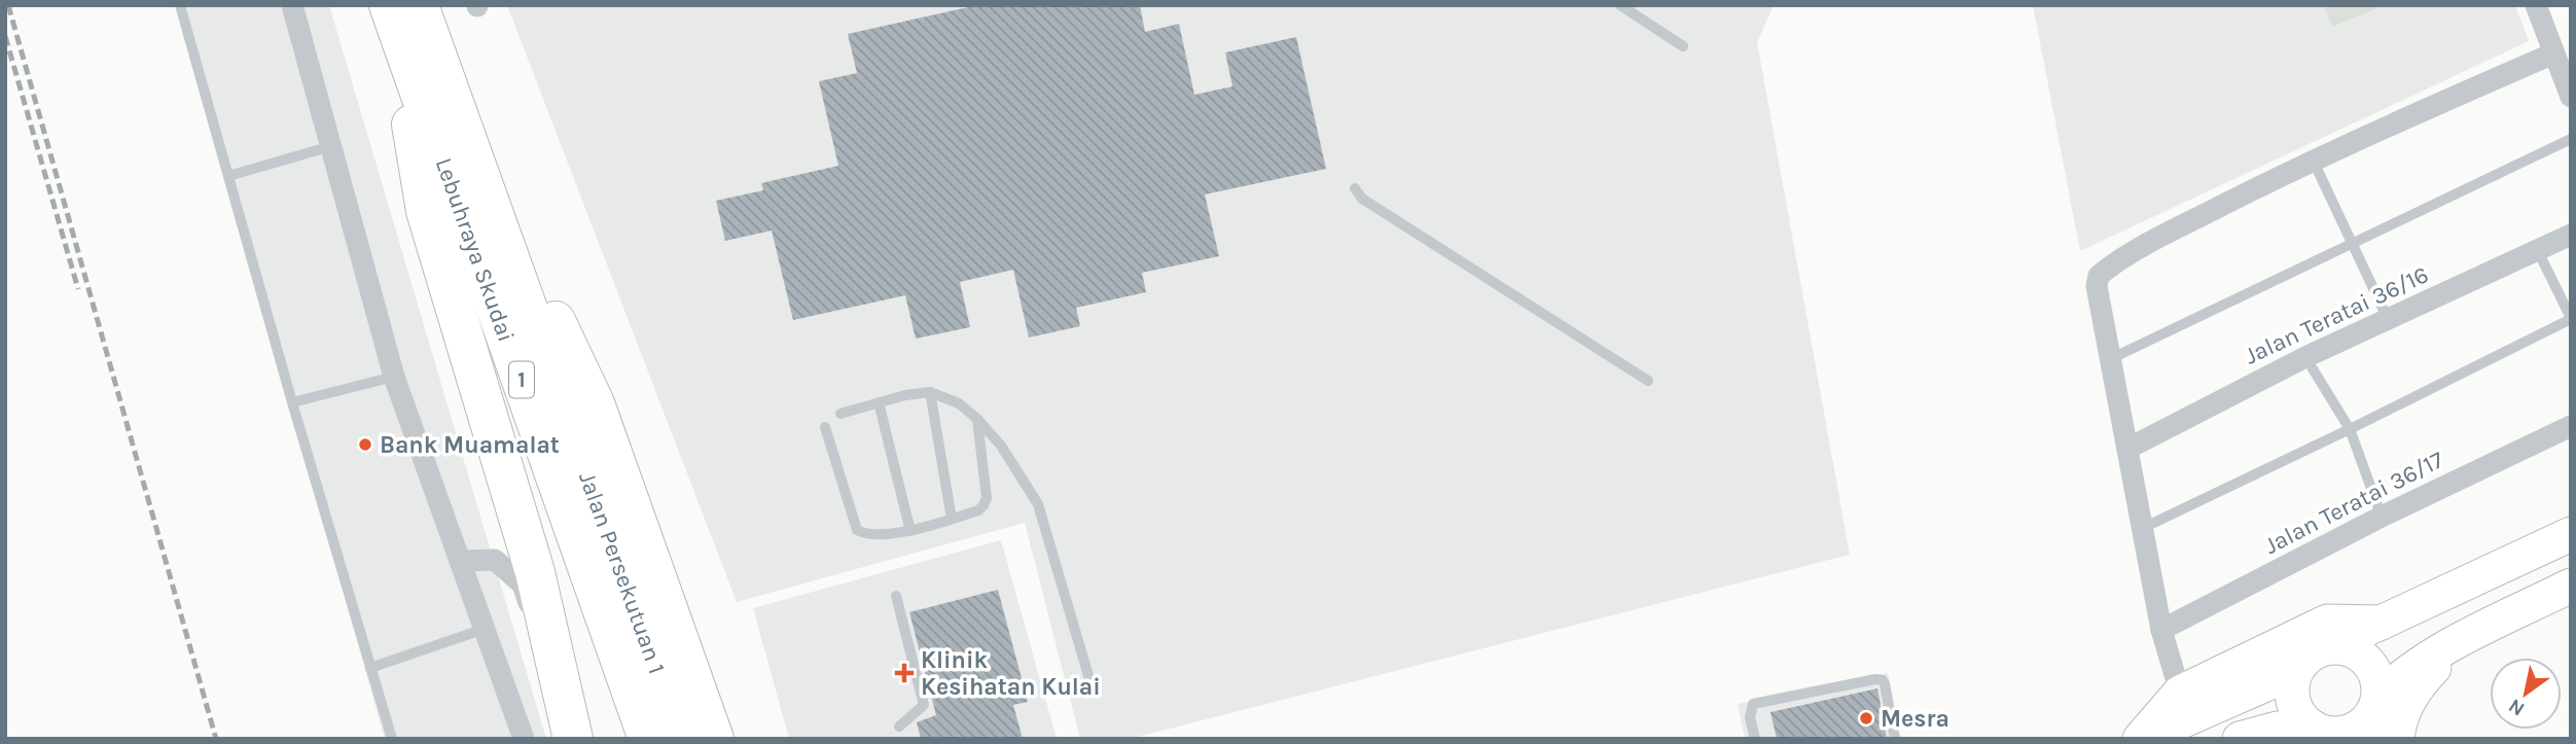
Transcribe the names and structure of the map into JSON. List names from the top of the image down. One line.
{"streets":{"highway":["Lebuhraya Skudai","1","Jalan Persekutuan 1"],"street":["Jalan Teratai 36/16","Jalan Teratai 36/17"]},"crossings":[["Lebuhraya Skudai","Jalan Persekutuan 1"]],"places":{"other":["Bank Muamalat","Mesra"],"health":["Klinik Kesihatan Kulai"]},"north":"bottom left"}
